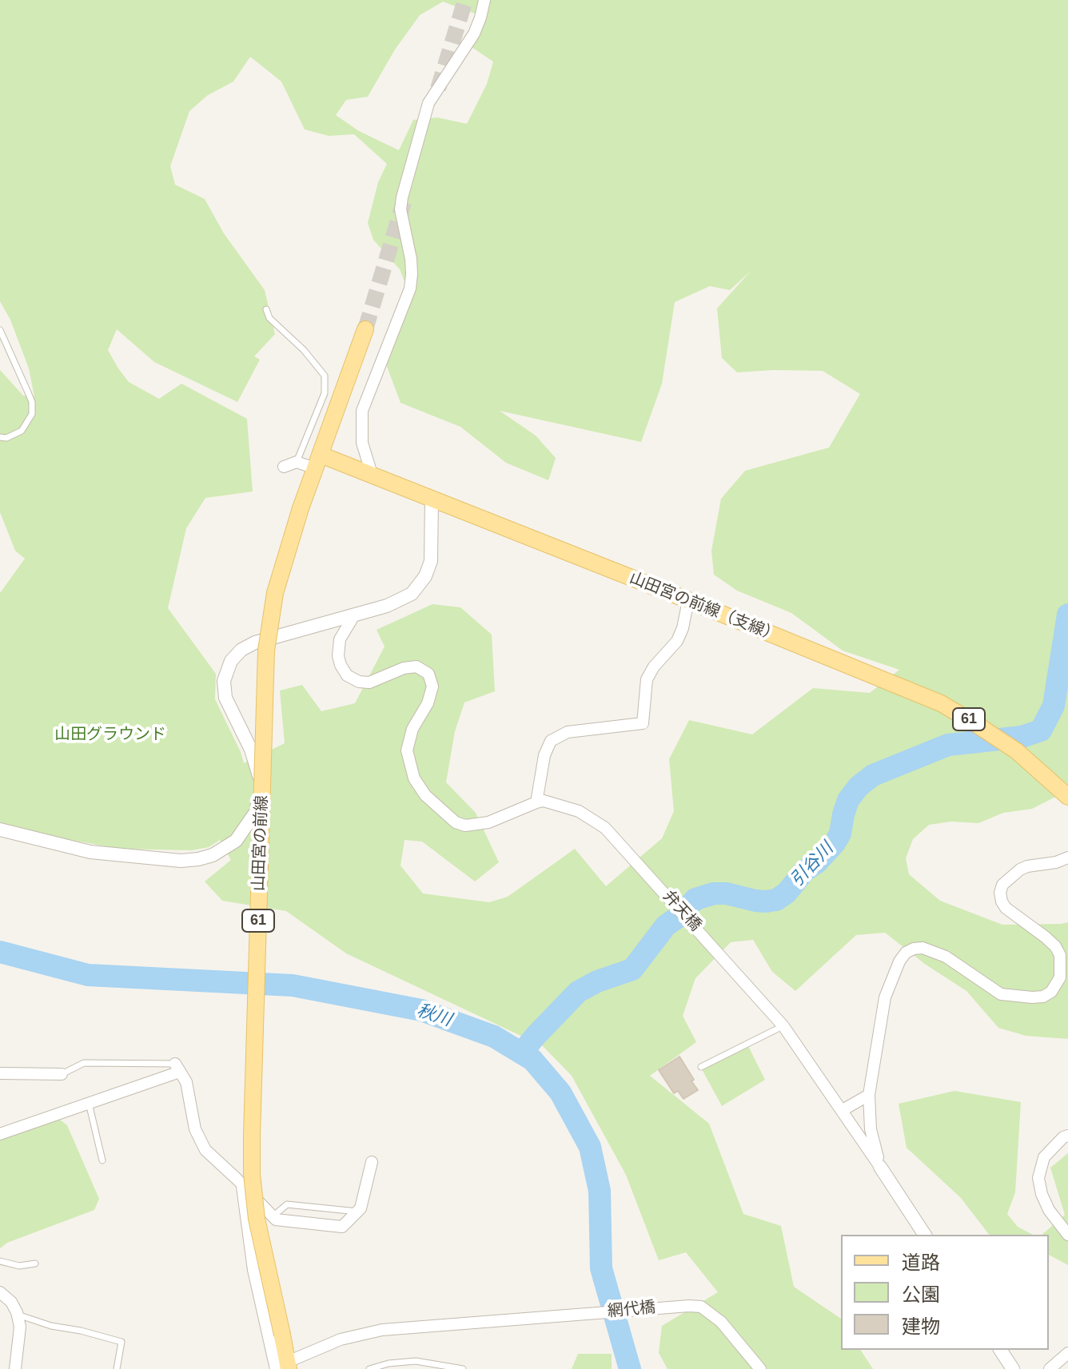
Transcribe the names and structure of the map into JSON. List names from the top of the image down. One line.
{"streets":{"main road":["山田宮の前線（支線）","61","山田宮の前線"],"street":["弁天橋","網代橋"]},"crossings":[["山田宮の前線（支線）","山田宮の前線"],["山田宮の前線","網代橋"]],"water":["引谷川","秋川"],"parks":["山田グラウンド"],"legend":["道路","公園","建物"]}
